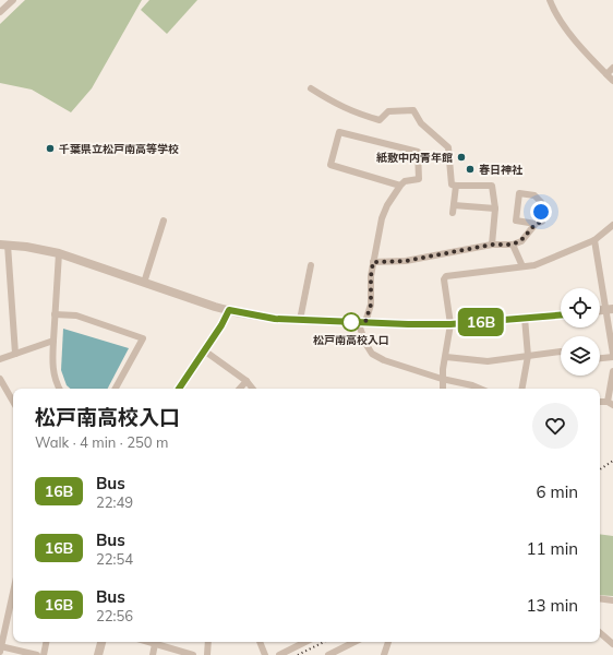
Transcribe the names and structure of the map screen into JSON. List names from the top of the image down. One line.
{"places":["千葉県立松戸南高等学校","紙敷中内青年館","春日神社","松戸南高校入口"],"lines":["bus line 16B"],"page":{"on_map":"16B","heading":["松戸南高校入口","Walk · 4 min · 250 m"],"list":[{"mark":"16B","name":"Bus","note":"22:49","value":"6 min"},{"mark":"16B","name":"Bus","note":"22:54","value":"11 min"},{"mark":"16B","name":"Bus","note":"22:56","value":"13 min"}]}}
